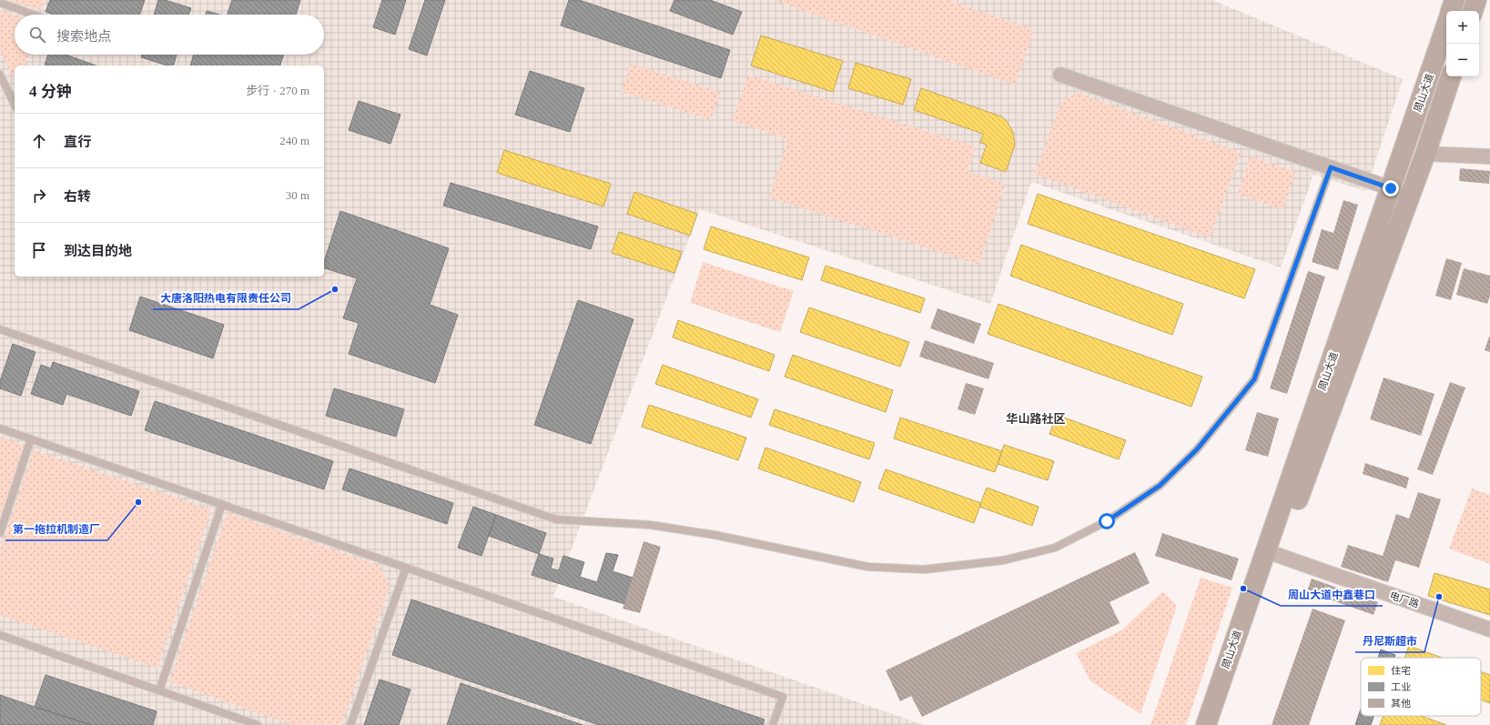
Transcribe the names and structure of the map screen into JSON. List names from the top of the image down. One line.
{"streets":{"main road":["周山大道"],"street":["电厂路"]},"crossings":[["周山大道","电厂路"]],"districts":["华山路社区"],"places":["大唐洛阳热电有限责任公司","第一拖拉机制造厂","周山大道中鑫巷口","丹尼斯超市"],"legend":["住宅","工业","其他"],"page":{"map_buttons":["+","−"],"search":"搜索地点","heading":["4 分钟","步行 · 270 m"],"list":[["直行","240 m"],["右转","30 m"],"到达目的地"]}}
